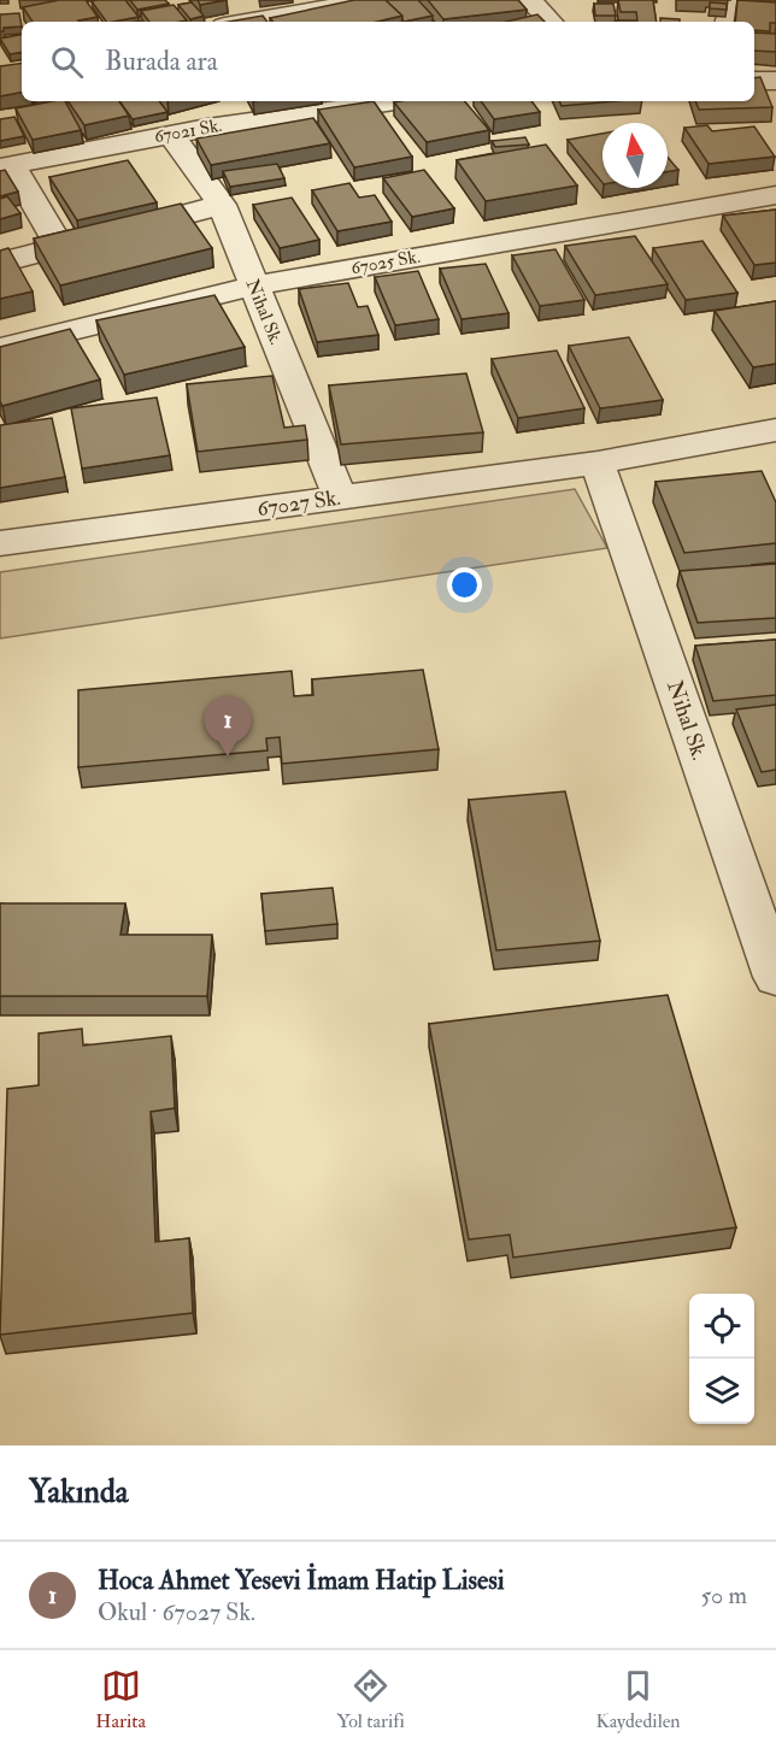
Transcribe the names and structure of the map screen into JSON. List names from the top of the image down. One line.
{"streets":{"street":["67021 Sk.","67025 Sk.","Nihal Sk.","67027 Sk."]},"crossings":[["67021 Sk.","Nihal Sk."],["67025 Sk.","Nihal Sk."],["Nihal Sk.","67027 Sk."]],"north":"top","page":{"search":"Burada ara","pins":"1","heading":"Yakında","list":[{"mark":"1","name":"Hoca Ahmet Yesevi İmam Hatip Lisesi","note":"Okul · 67027 Sk.","value":"50 m"}],"nav":["Harita","Yol tarifi","Kaydedilen"]}}
